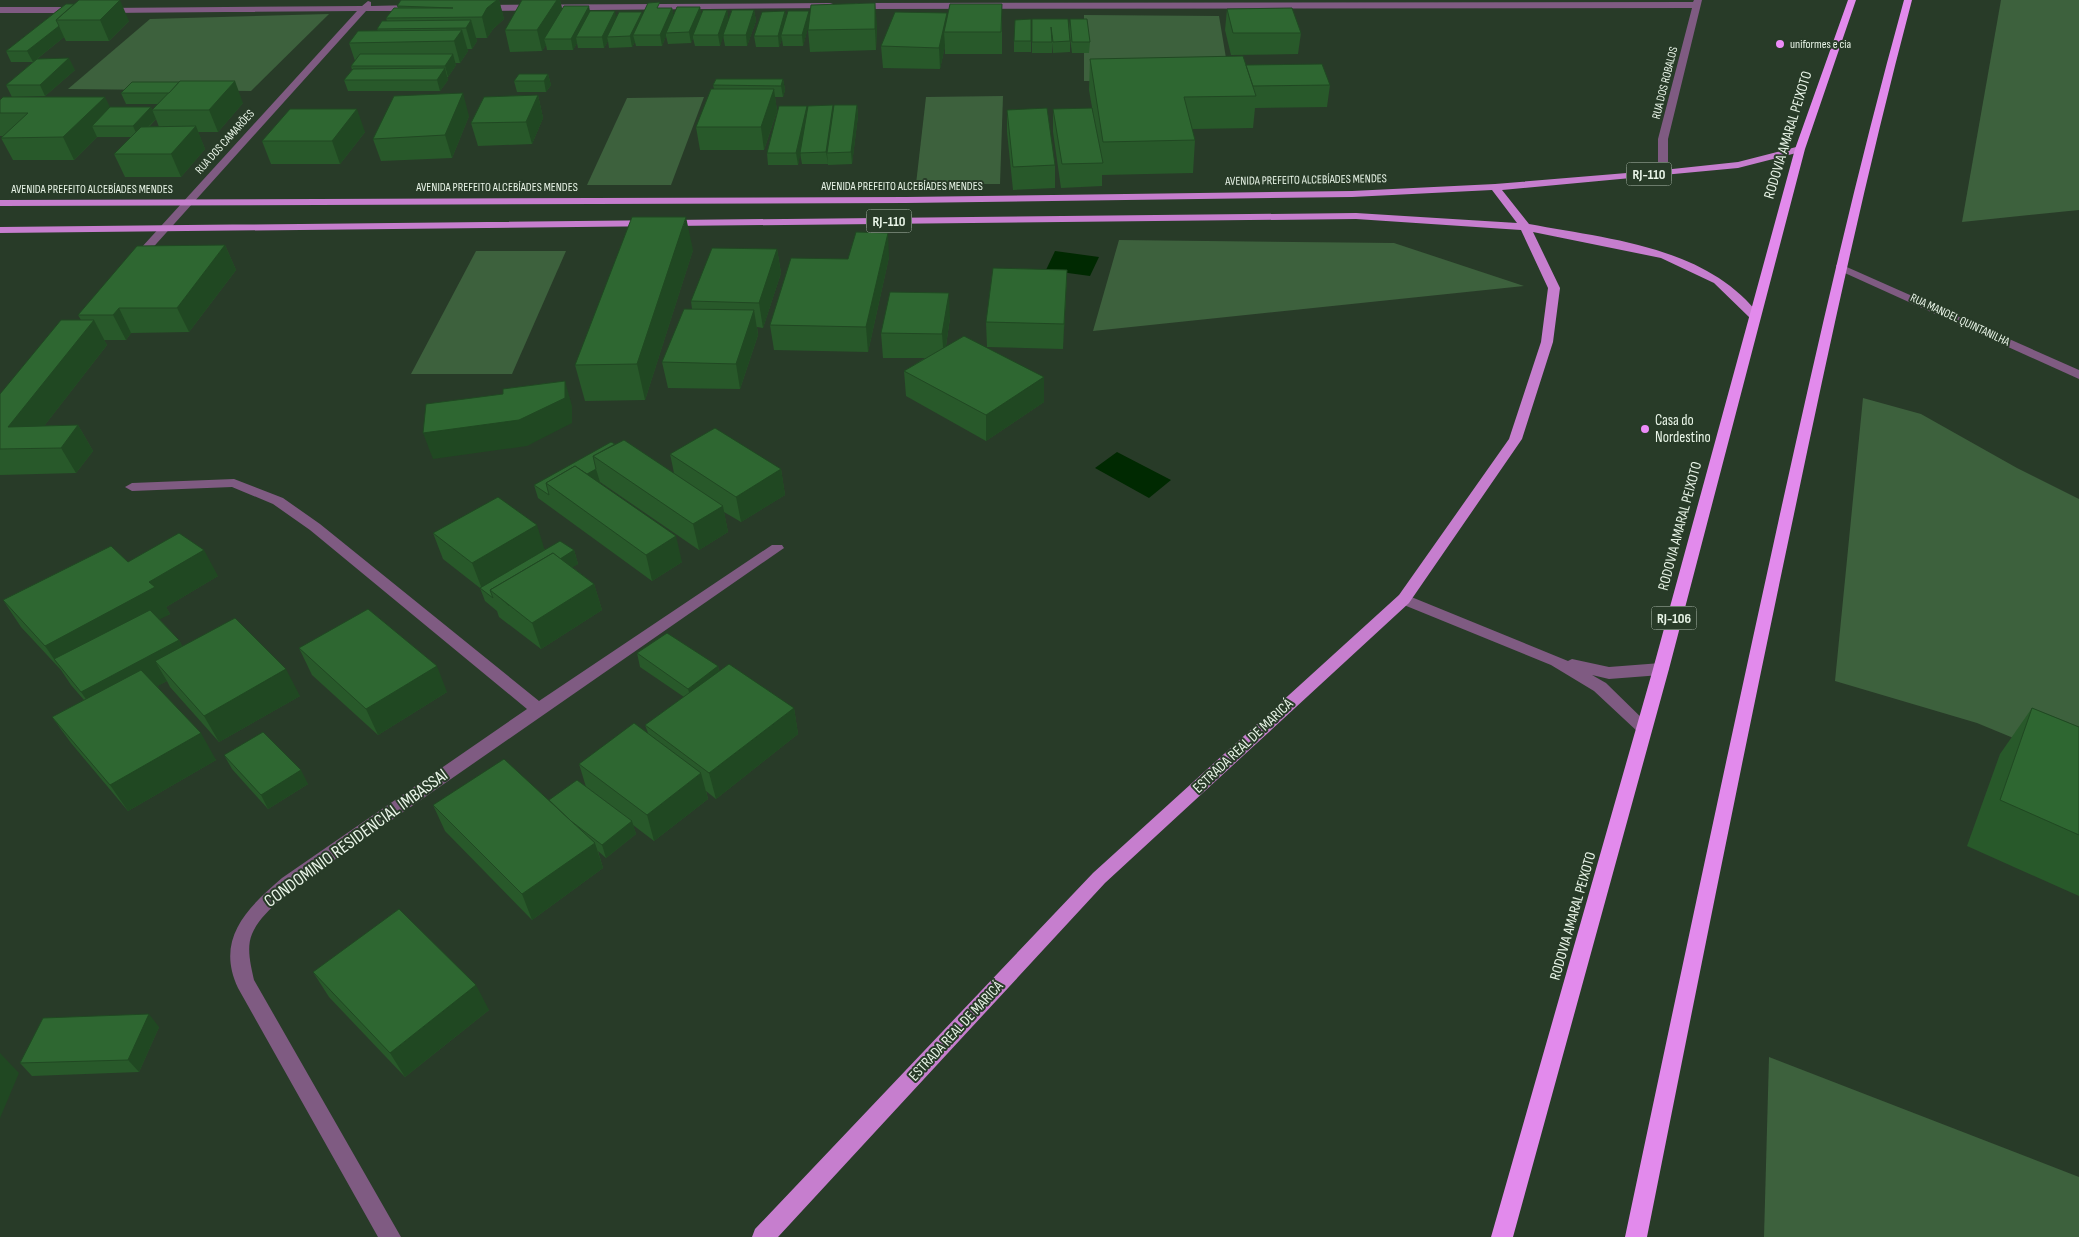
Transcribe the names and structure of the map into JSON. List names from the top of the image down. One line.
{"streets":{"highway":["RODOVIA AMARAL PEIXOTO","RJ-106"],"main road":["RJ-110","AVENIDA PREFEITO ALCEBÍADES MENDES","ESTRADA REAL DE MARICÁ"],"street":["RUA DOS ROBALOS","RUA DOS CAMARÕES","RUA MANOEL QUINTANILHA","CONDOMINIO RESIDENCIAL IMBASSAI"]},"crossings":[["RUA DOS ROBALOS","AVENIDA PREFEITO ALCEBÍADES MENDES"],["RODOVIA AMARAL PEIXOTO","RJ-110"],["RODOVIA AMARAL PEIXOTO","AVENIDA PREFEITO ALCEBÍADES MENDES"],["RUA DOS CAMARÕES","RJ-110"],["RUA DOS CAMARÕES","AVENIDA PREFEITO ALCEBÍADES MENDES"],["RJ-110","ESTRADA REAL DE MARICÁ"],["AVENIDA PREFEITO ALCEBÍADES MENDES","ESTRADA REAL DE MARICÁ"]],"places":["uniformes e cia","Casa do Nordestino"]}
